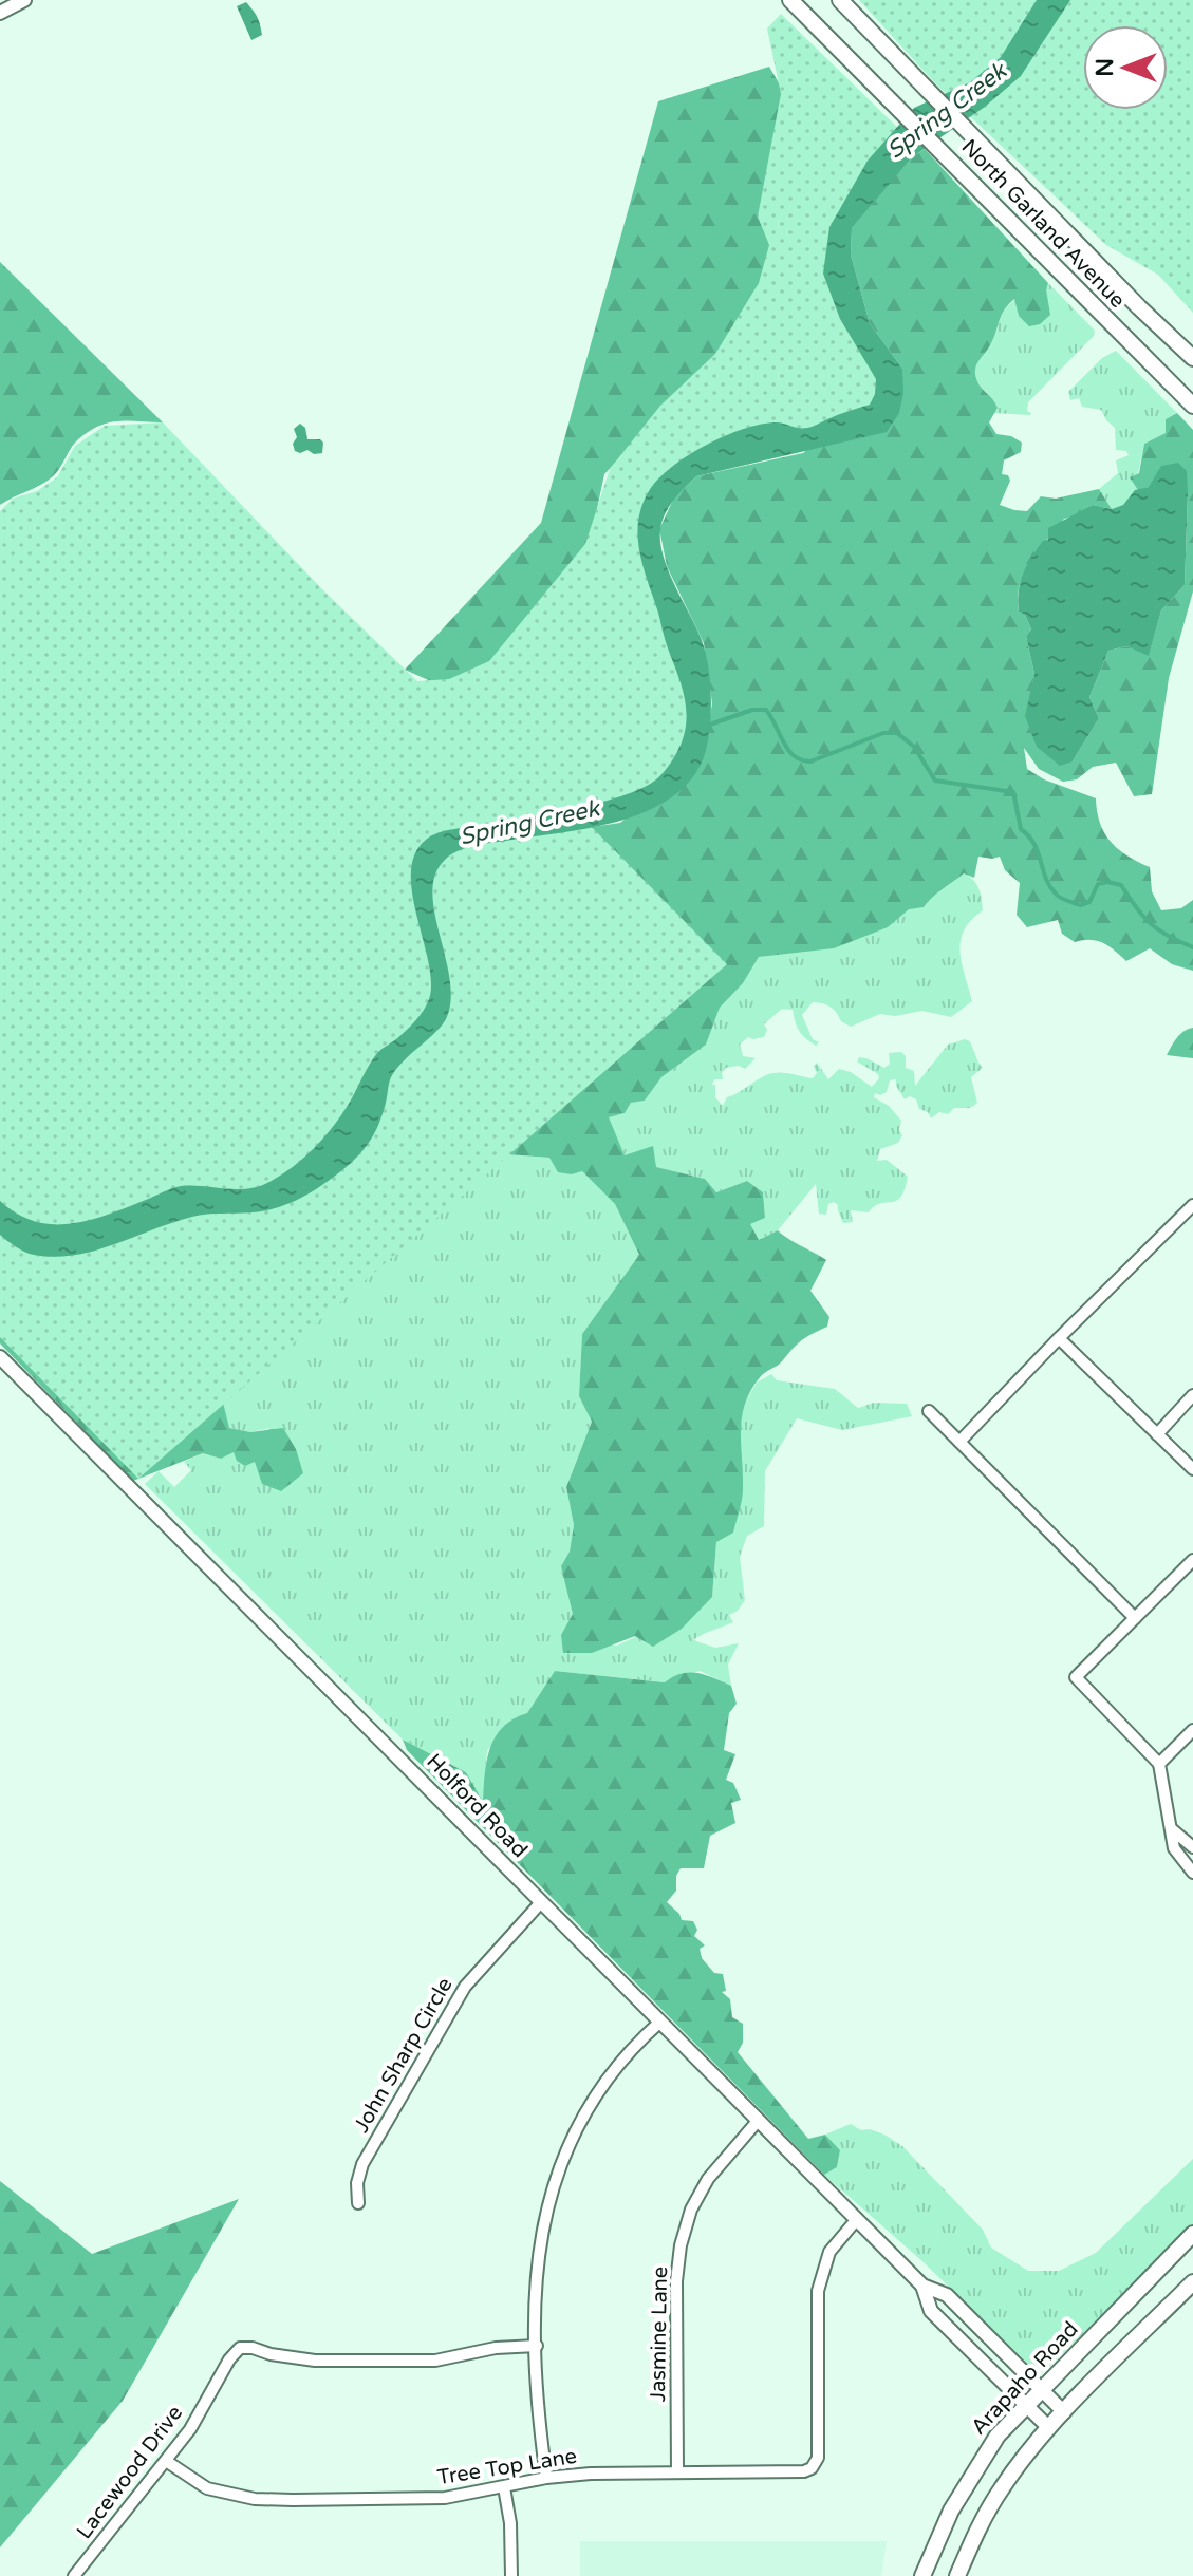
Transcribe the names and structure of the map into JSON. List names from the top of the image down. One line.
{"streets":{"main road":["North Garland Avenue","Arapaho Road"],"street":["Holford Road","John Sharp Circle","Jasmine Lane","Tree Top Lane","Lacewood Drive"]},"crossings":[["Holford Road","John Sharp Circle"],["Holford Road","Jasmine Lane"],["Holford Road","Arapaho Road"],["Holford Road","Tree Top Lane"],["Jasmine Lane","Tree Top Lane"],["Tree Top Lane","Lacewood Drive"]],"water":["Spring Creek"],"north":"left"}
